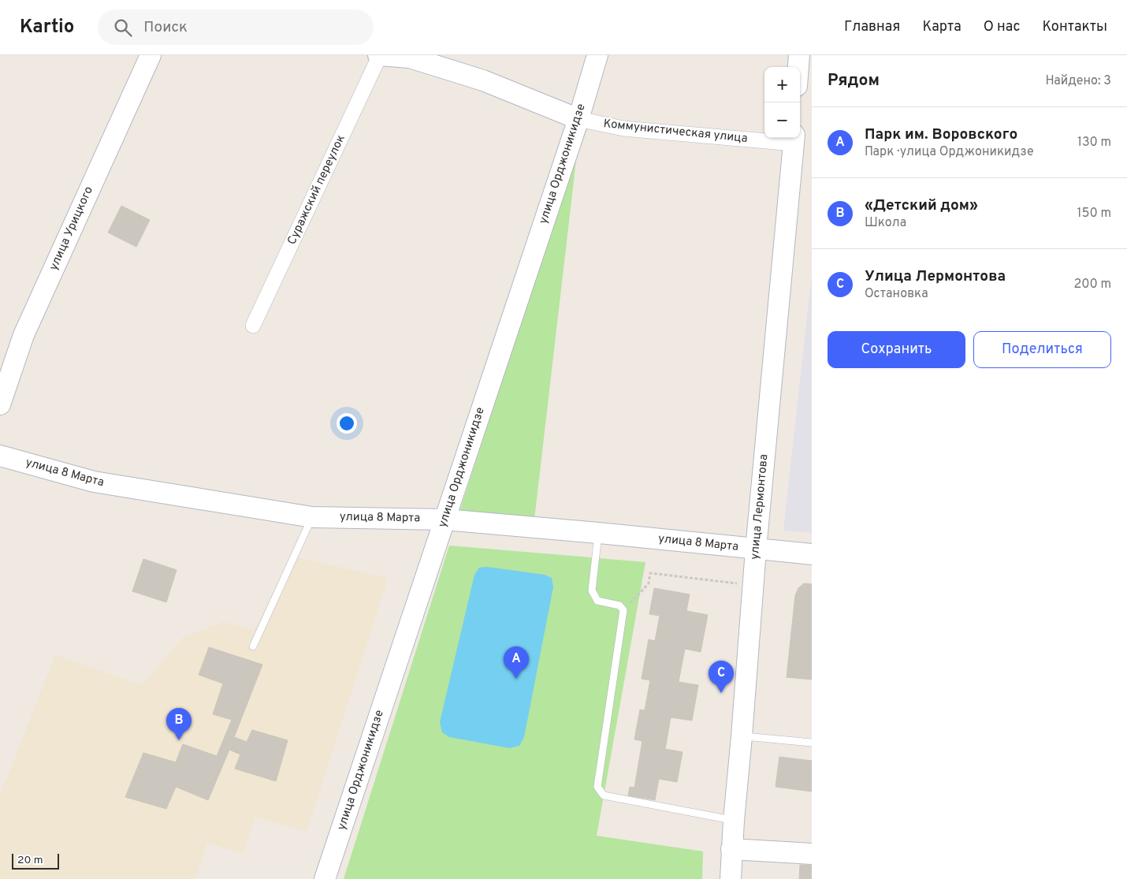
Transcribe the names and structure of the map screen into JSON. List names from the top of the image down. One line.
{"streets":{"street":["Коммунистическая улица","улица Орджоникидзе","Суражский переулок","улица Урицкого","улица 8 Марта","улица Лермонтова"]},"crossings":[["Коммунистическая улица","улица Орджоникидзе"],["Коммунистическая улица","Суражский переулок"],["Коммунистическая улица","улица Лермонтова"],["улица Орджоникидзе","улица 8 Марта"],["улица 8 Марта","улица Лермонтова"]],"scale_bar":"20 m","page":{"header":"Kartio","search":"Поиск","nav":["Главная","Карта","О нас","Контакты"],"heading":["Рядом","Найдено: 3"],"map_buttons":["+","−"],"list":[{"mark":"A","name":"Парк им. Воровского","note":"Парк · улица Орджоникидзе","value":"130 m"},{"mark":"B","name":"«Детский дом»","note":"Школа","value":"150 m"},{"mark":"C","name":"Улица Лермонтова","note":"Остановка","value":"200 m"}],"buttons":["Сохранить","Поделиться"],"pins":["A","C","B"],"scale":"20 m"}}
